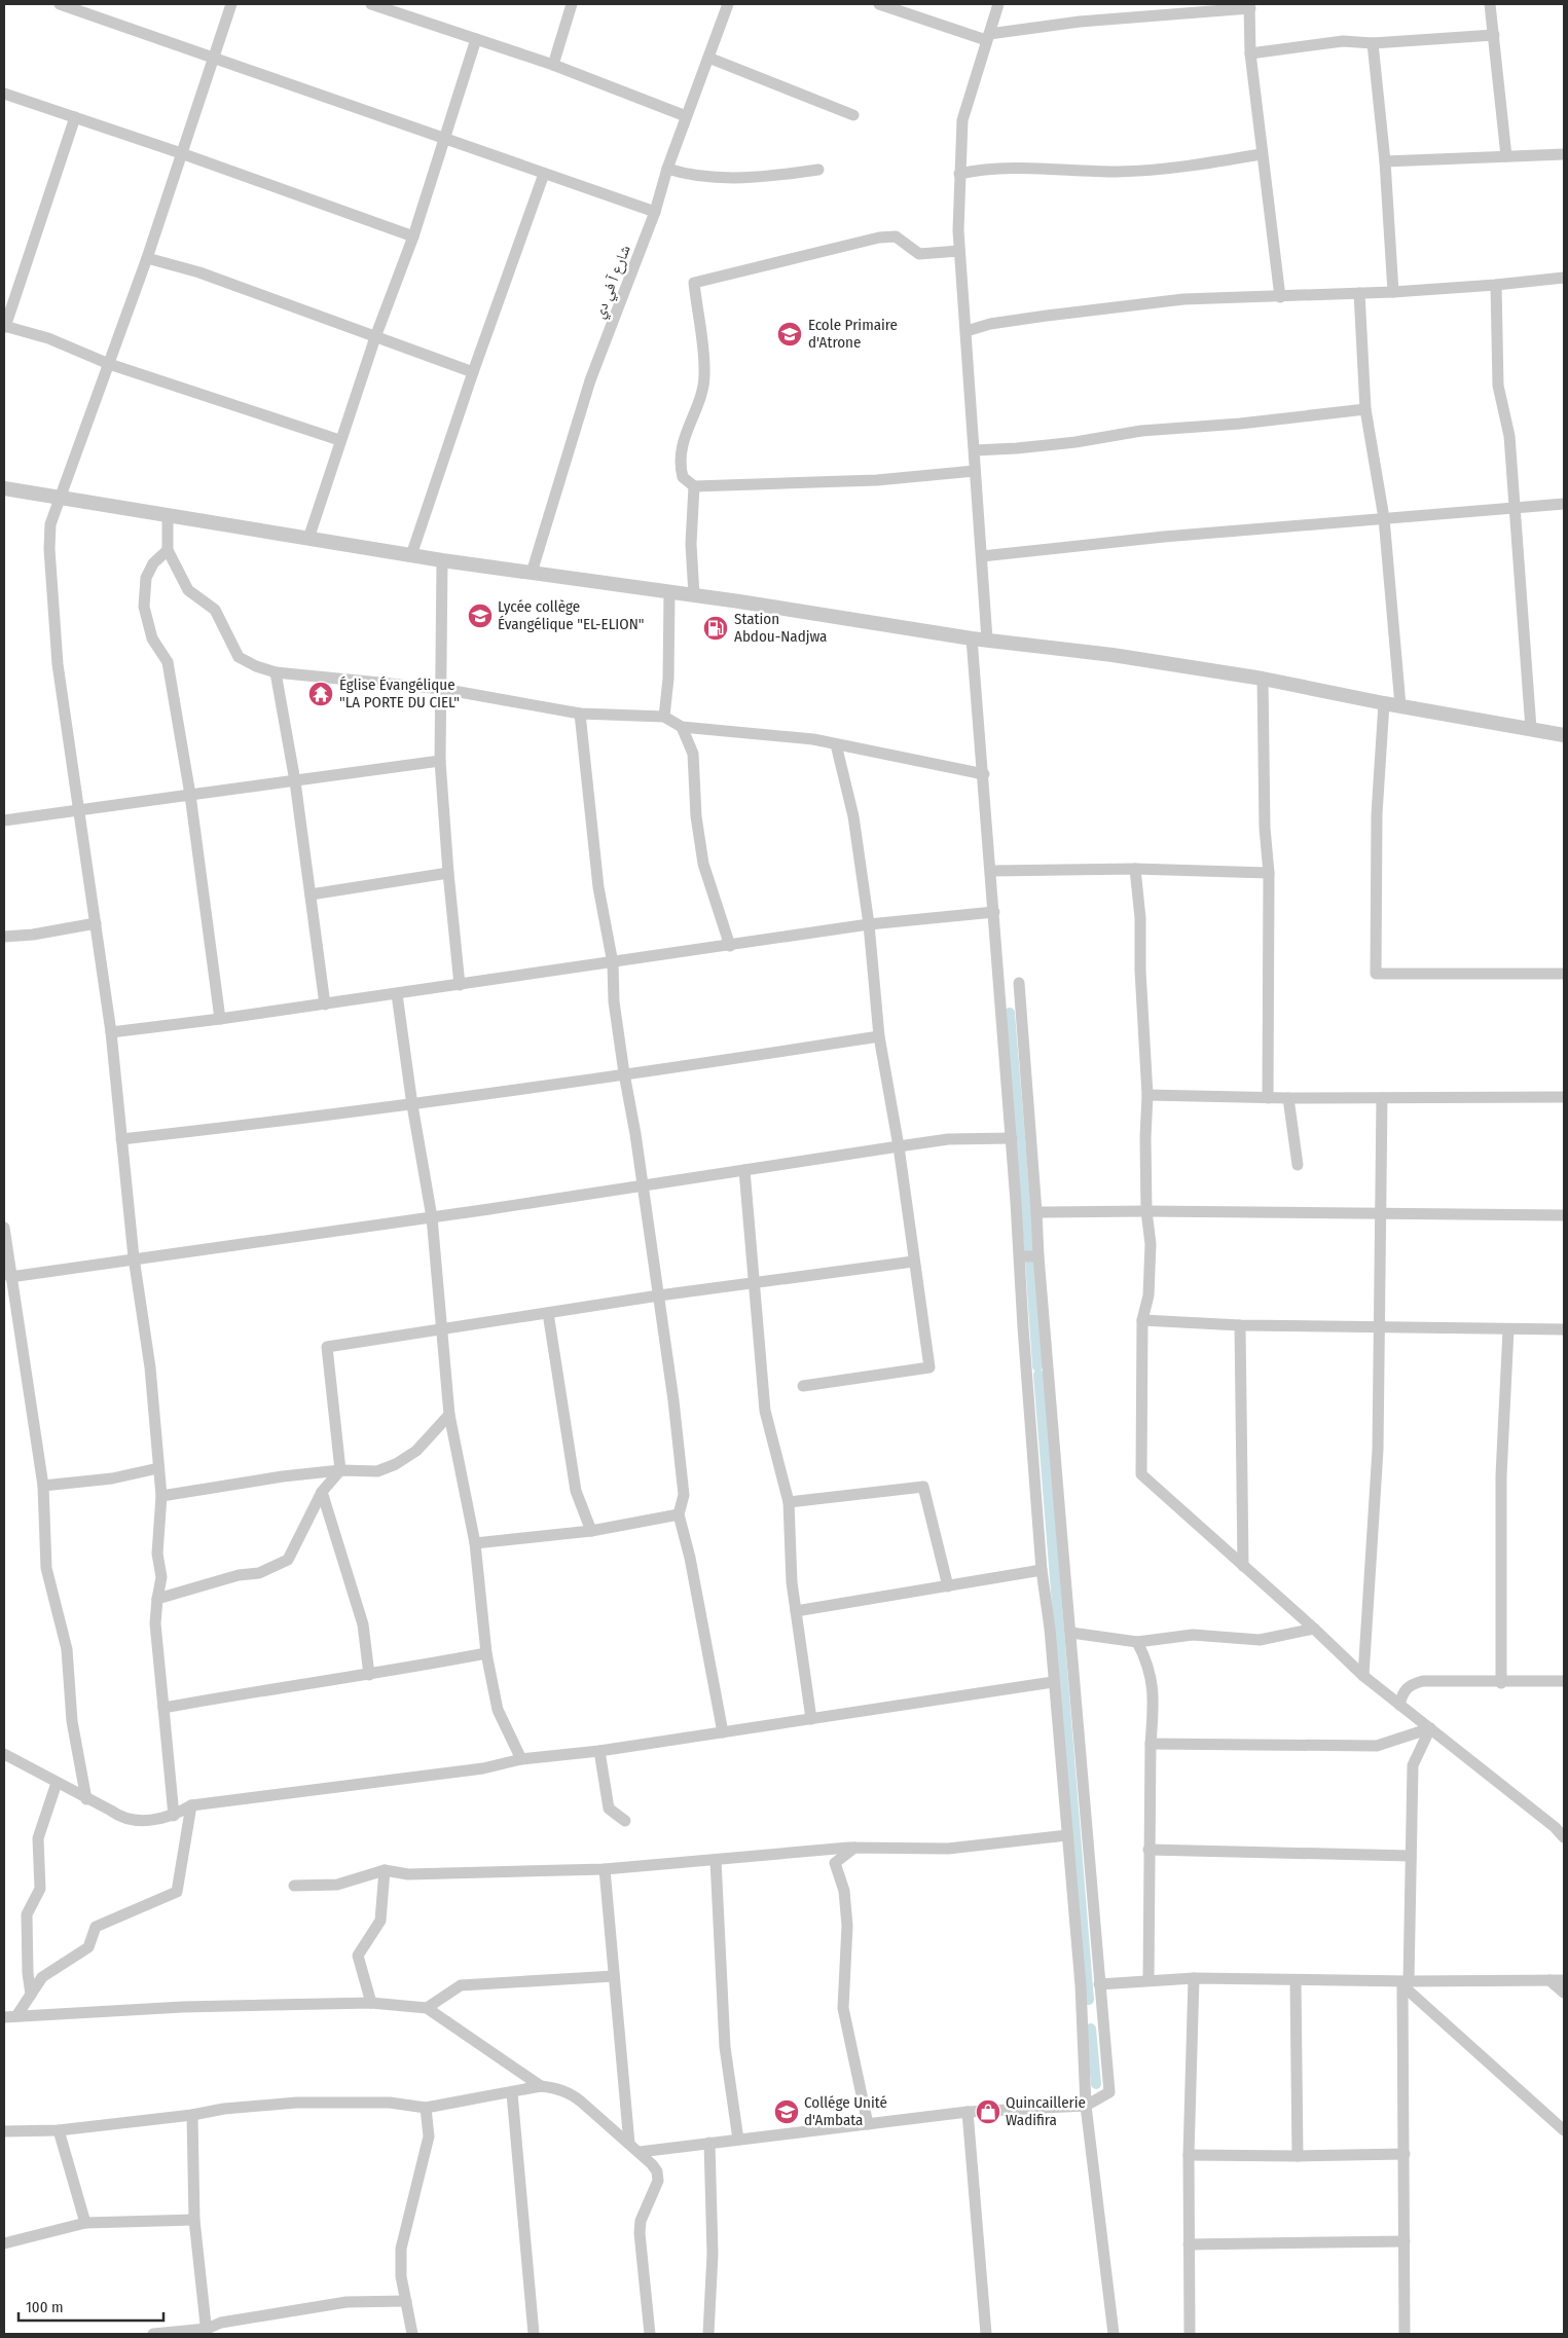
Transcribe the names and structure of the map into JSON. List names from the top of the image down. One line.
{"streets":{"street":["شارع آ في دي"]},"places":{"school or university":["Ecole Primaire d'Atrone","Lycée collège Évangélique \"EL-ELION\"","Collége Unité d'Ambata"],"fuel station":["Station Abdou-Nadjwa"],"temple":["Église Évangélique \"LA PORTE DU CIEL\""],"shop":["Quincaillerie Wadifira"]},"scale_bar":"100 m"}
